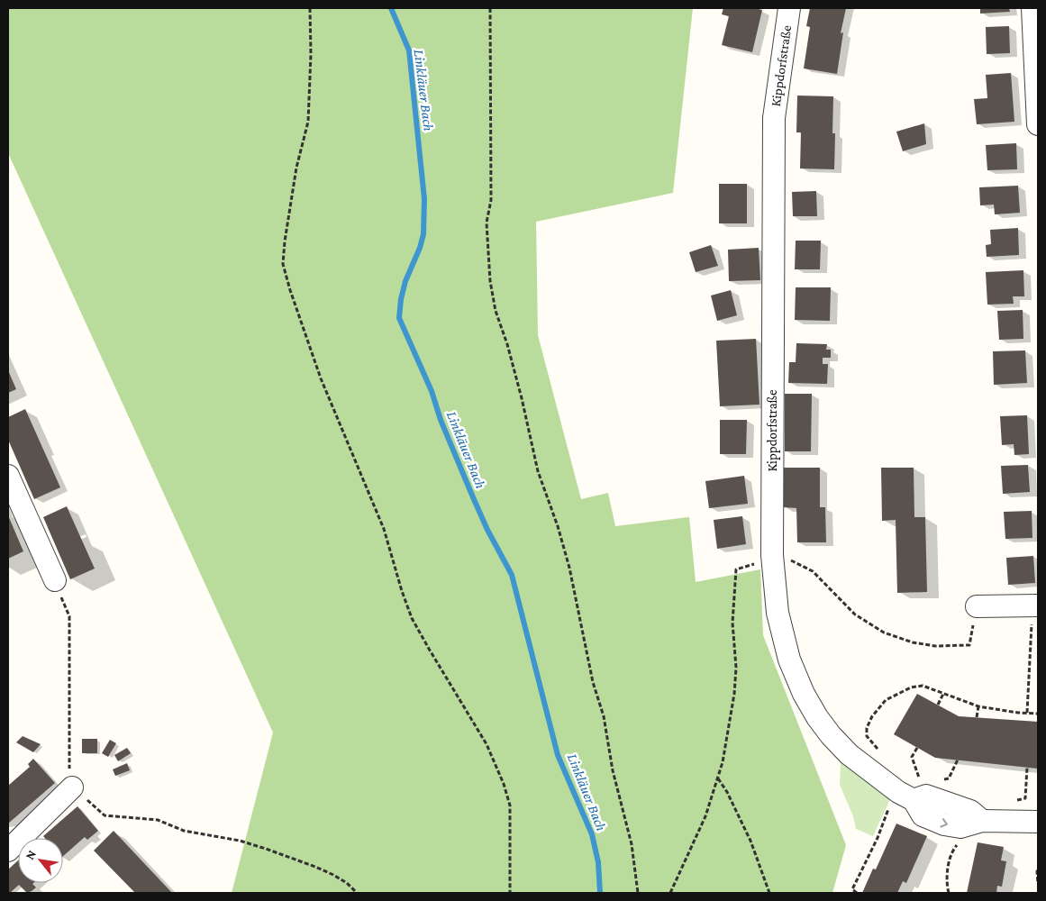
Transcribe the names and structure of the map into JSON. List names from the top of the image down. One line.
{"streets":{"street":["Kippdorfstraße"]},"water":["Linkläuer Bach"],"north":"top left"}
